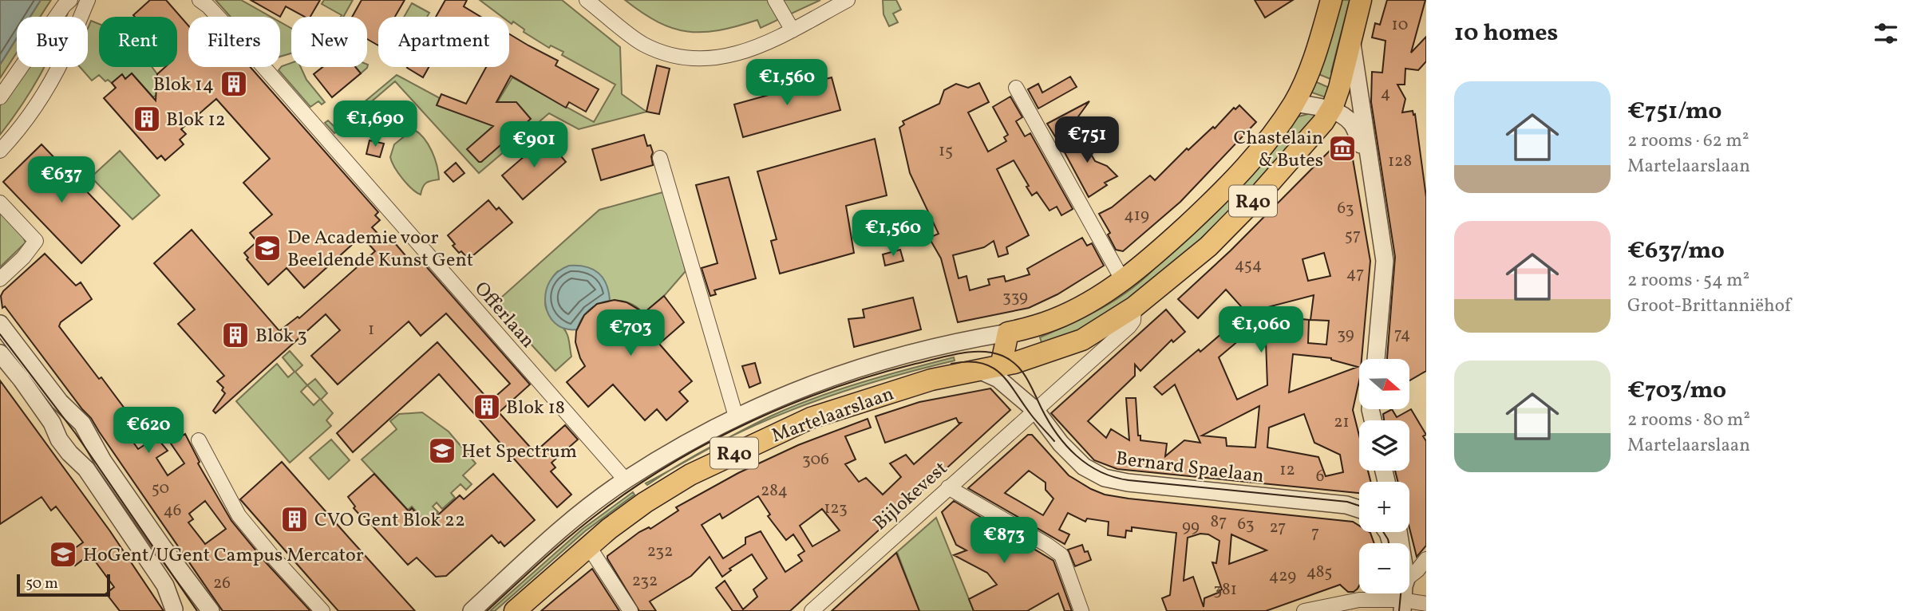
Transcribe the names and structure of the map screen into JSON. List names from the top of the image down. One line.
{"streets":{"main road":["R40","Martelaarslaan"],"street":["Offerlaan","Bernard Spaelaan","Bijlokevest"]},"crossings":[["R40","Martelaarslaan"],["Offerlaan","Martelaarslaan"],["Martelaarslaan","Bernard Spaelaan"],["Martelaarslaan","Bijlokevest"],["Bernard Spaelaan","Bijlokevest"]],"places":{"building":["Blok 14","Blok 12","Blok 3","Blok 18","CVO Gent Blok 22"],"museum":["Chastelain & Butes"],"school or university":["De Academie voor Beeldende Kunst Gent","Het Spectrum","HoGent/UGent Campus Mercator"]},"house_numbers":["10","4","15","128","63","419","57","454","47","339","1","39","74","21","306","12","6","50","284","123","46","87","63","99","27","7","232","485","429","232","26","381"],"scale_bar":"50 m","north":"right","page":{"heading":"10 homes","chip":["Buy","Rent","Filters","New","Apartment"],"price":["€1,560","€1,690","€751","€901","€637","€1,560","€1,060","€703","€620","€873"],"list":[{"name":"€751/mo","note":"2 rooms · 62 m² · Martelaarslaan"},{"name":"€637/mo","note":"2 rooms · 54 m² · Groot-Brittanniëhof"},{"name":"€703/mo","note":"2 rooms · 80 m² · Martelaarslaan"}],"map_buttons":["+","−"],"scale":"50 m"}}
